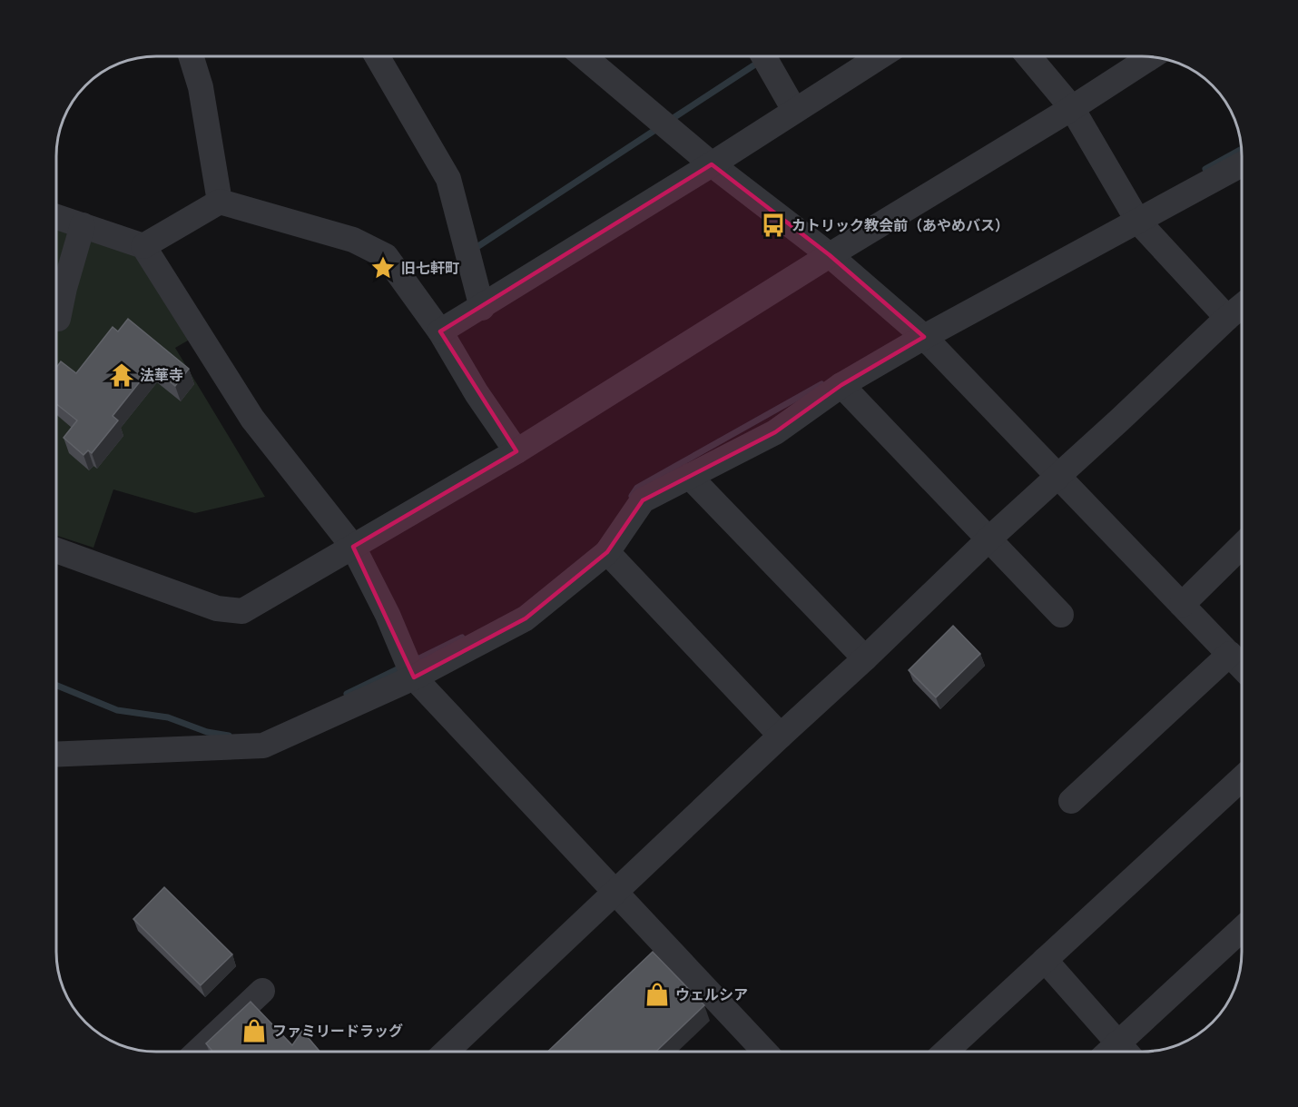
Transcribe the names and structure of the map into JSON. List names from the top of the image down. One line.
{"places":{"bus stop":["カトリック教会前（あやめバス）"],"place":["旧七軒町"],"temple":["法華寺"],"shop":["ウェルシア","ファミリードラッグ"]}}
